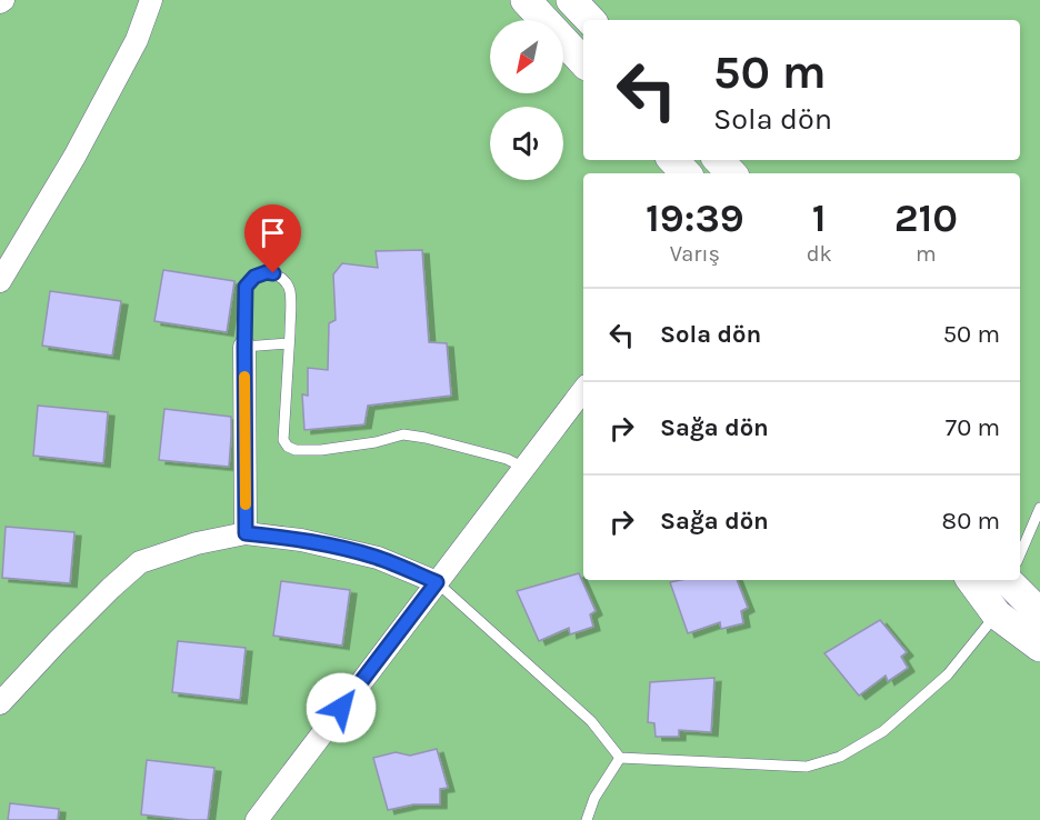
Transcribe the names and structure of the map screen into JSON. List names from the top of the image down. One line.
{"north":"bottom left","page":{"turn":["50 m","Sola dön"],"eta":["19:39","Varış","1","dk","210","m"],"list":[{"name":"Sola dön","value":"50 m"},{"name":"Sağa dön","value":"70 m"},{"name":"Sağa dön","value":"80 m"}]}}
